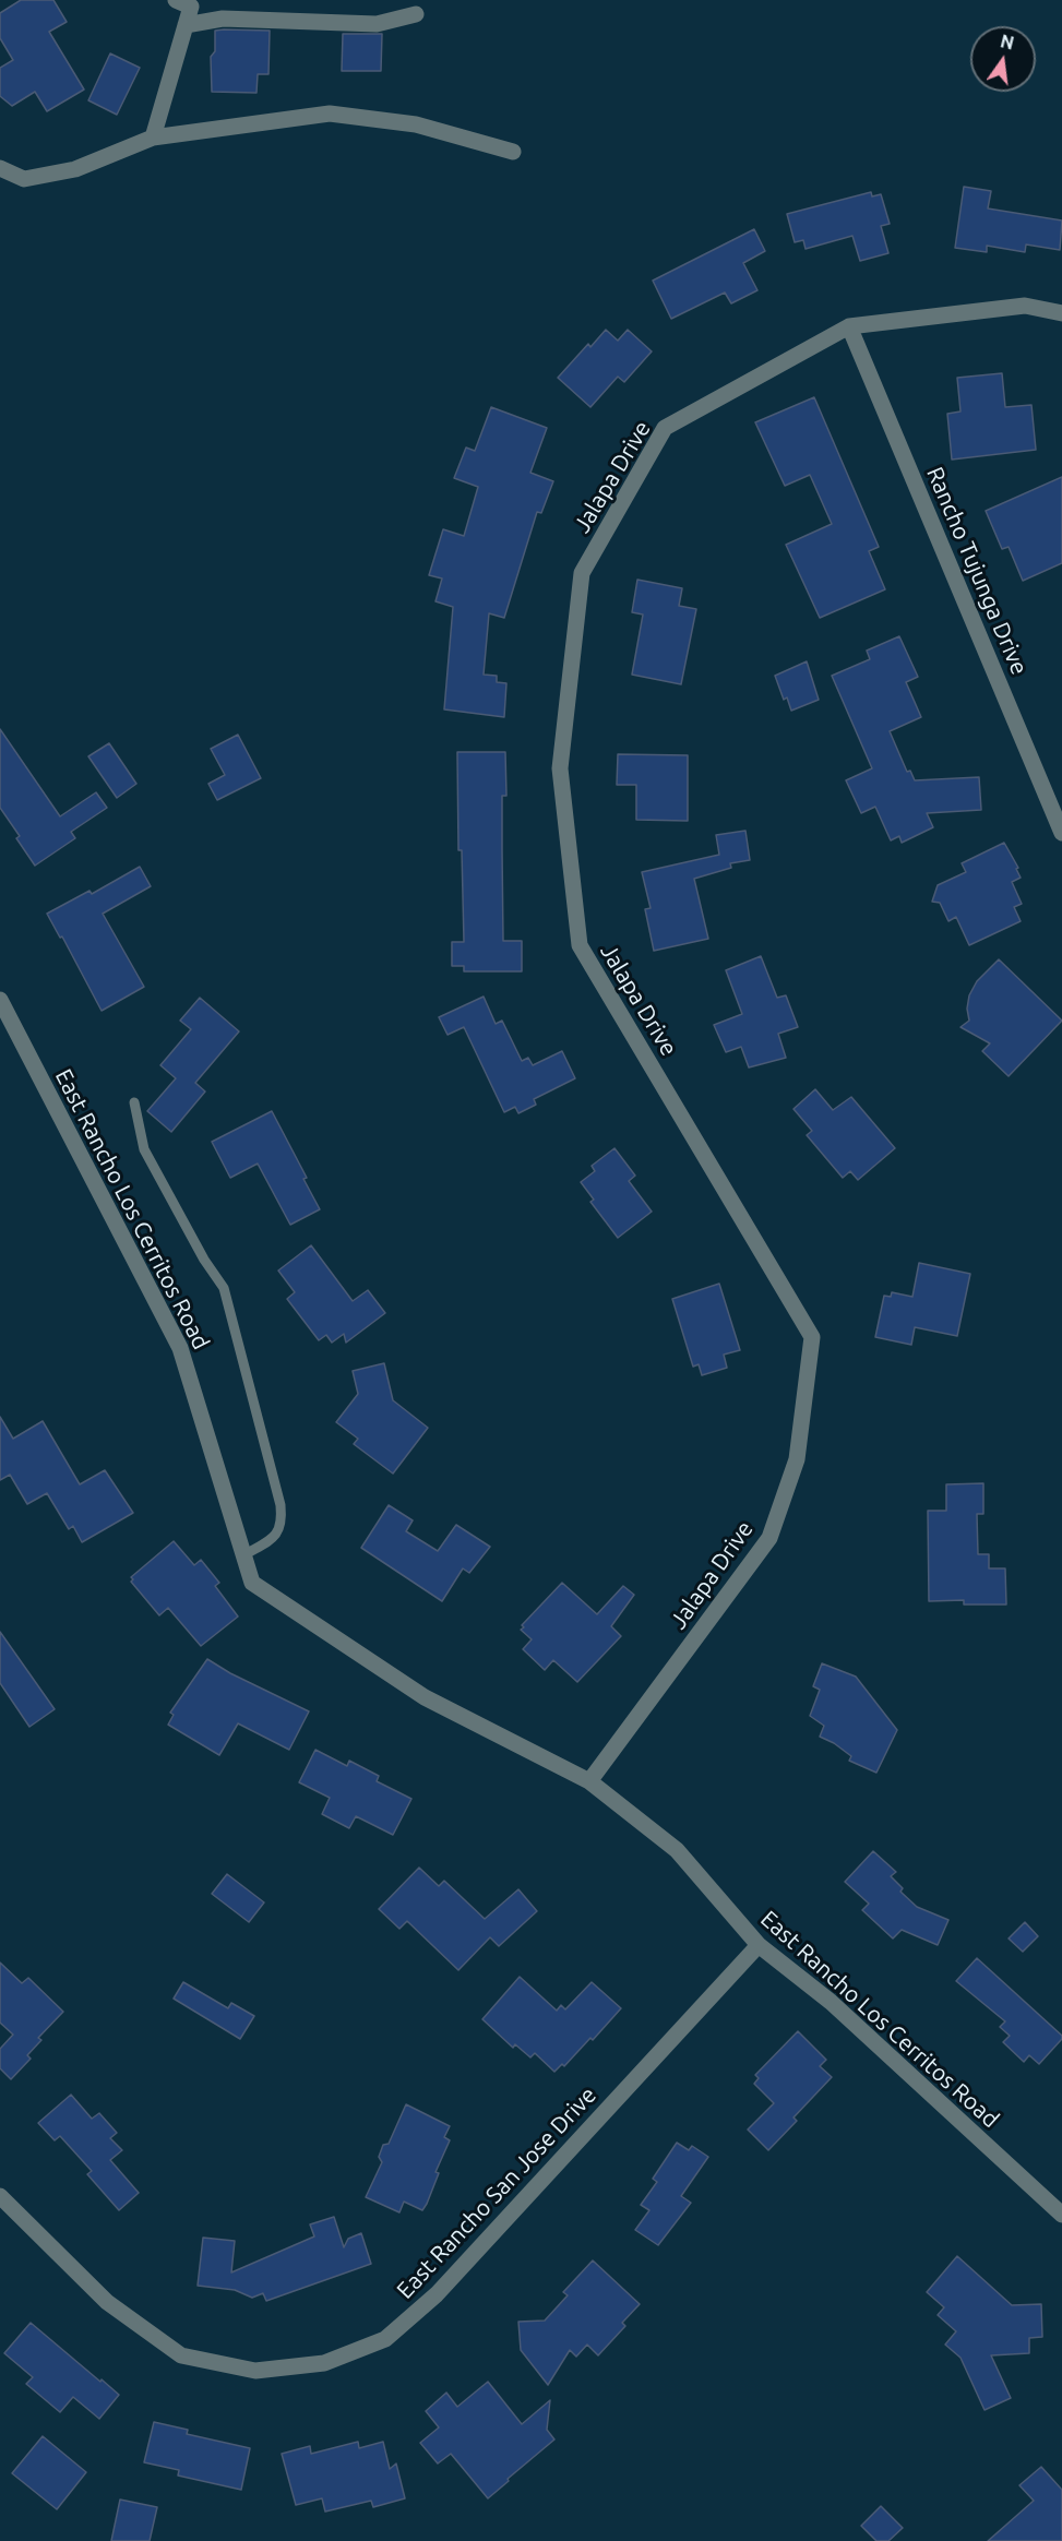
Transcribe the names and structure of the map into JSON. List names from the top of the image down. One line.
{"streets":{"street":["Jalapa Drive","Rancho Tujunga Drive","East Rancho Los Cerritos Road","East Rancho San Jose Drive"]},"crossings":[["Jalapa Drive","Rancho Tujunga Drive"],["Jalapa Drive","East Rancho Los Cerritos Road"],["East Rancho Los Cerritos Road","East Rancho San Jose Drive"]],"north":"top"}
